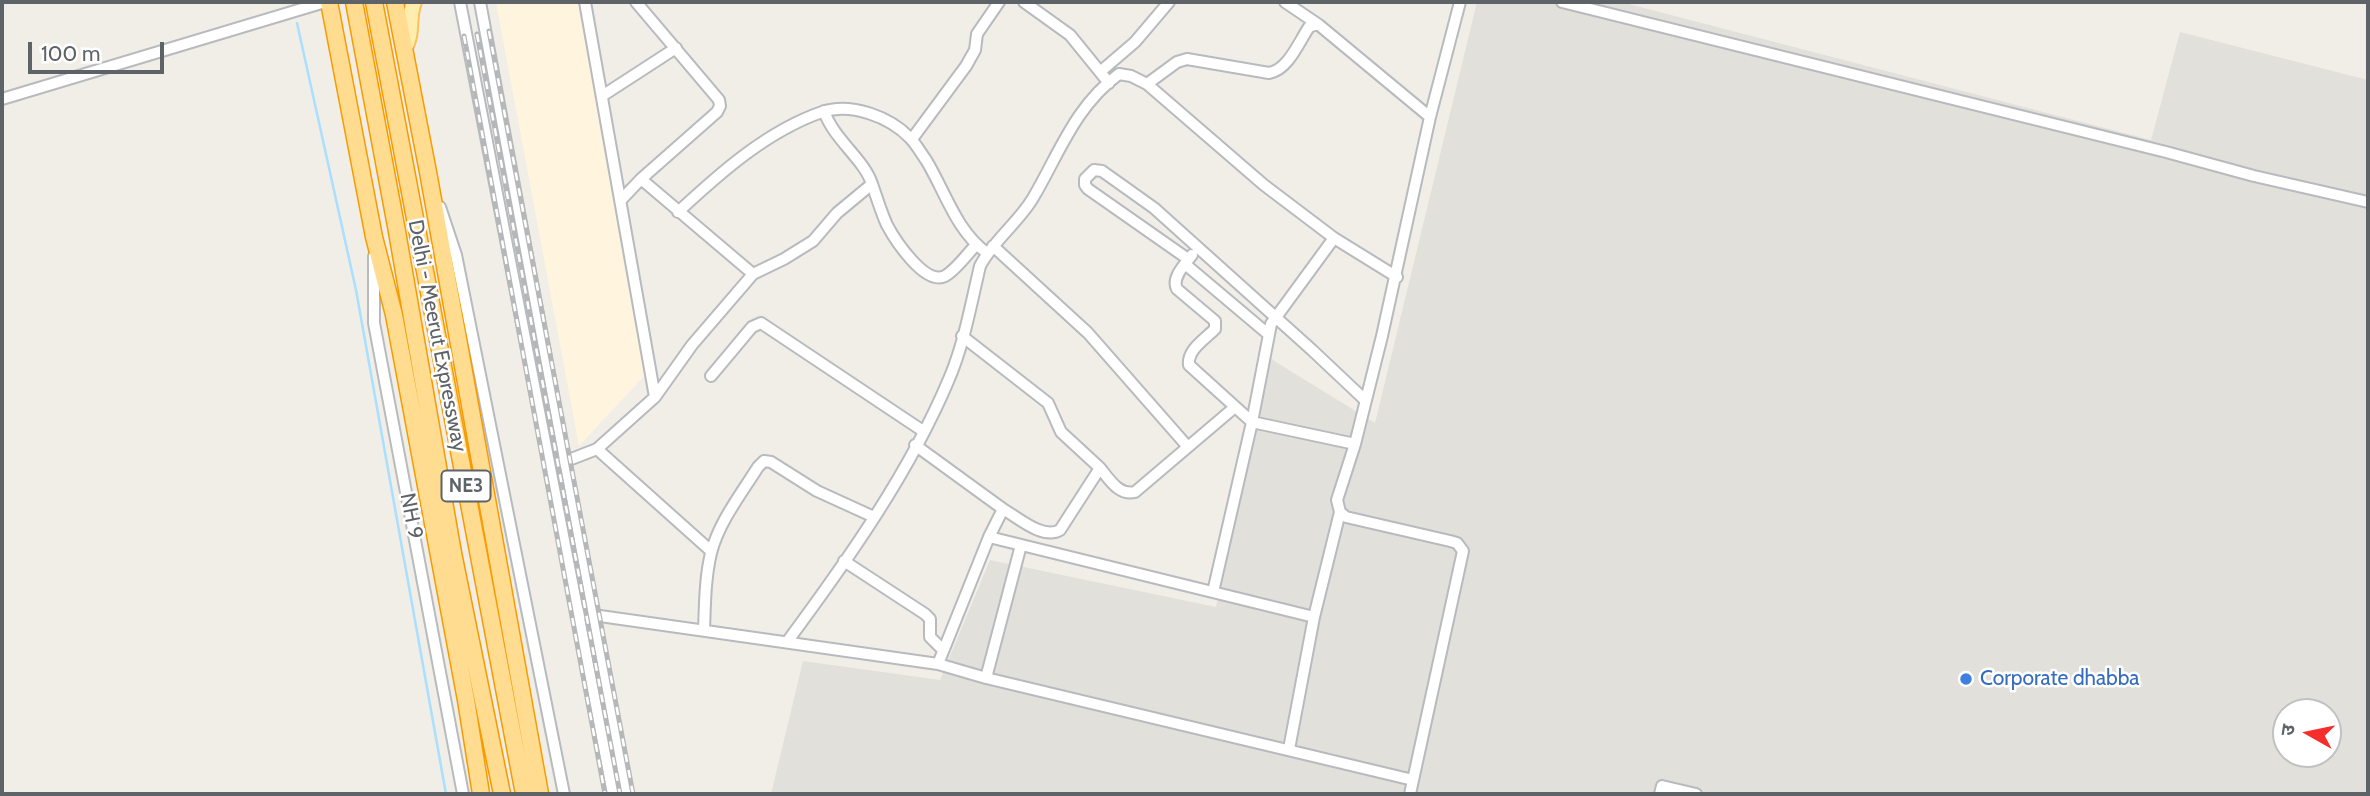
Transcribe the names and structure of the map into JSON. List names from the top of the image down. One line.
{"streets":{"highway":["Delhi - Meerut Expressway","NE3"],"street":["NH 9"]},"places":["Corporate dhabba"],"scale_bar":"100 m","north":"left"}
